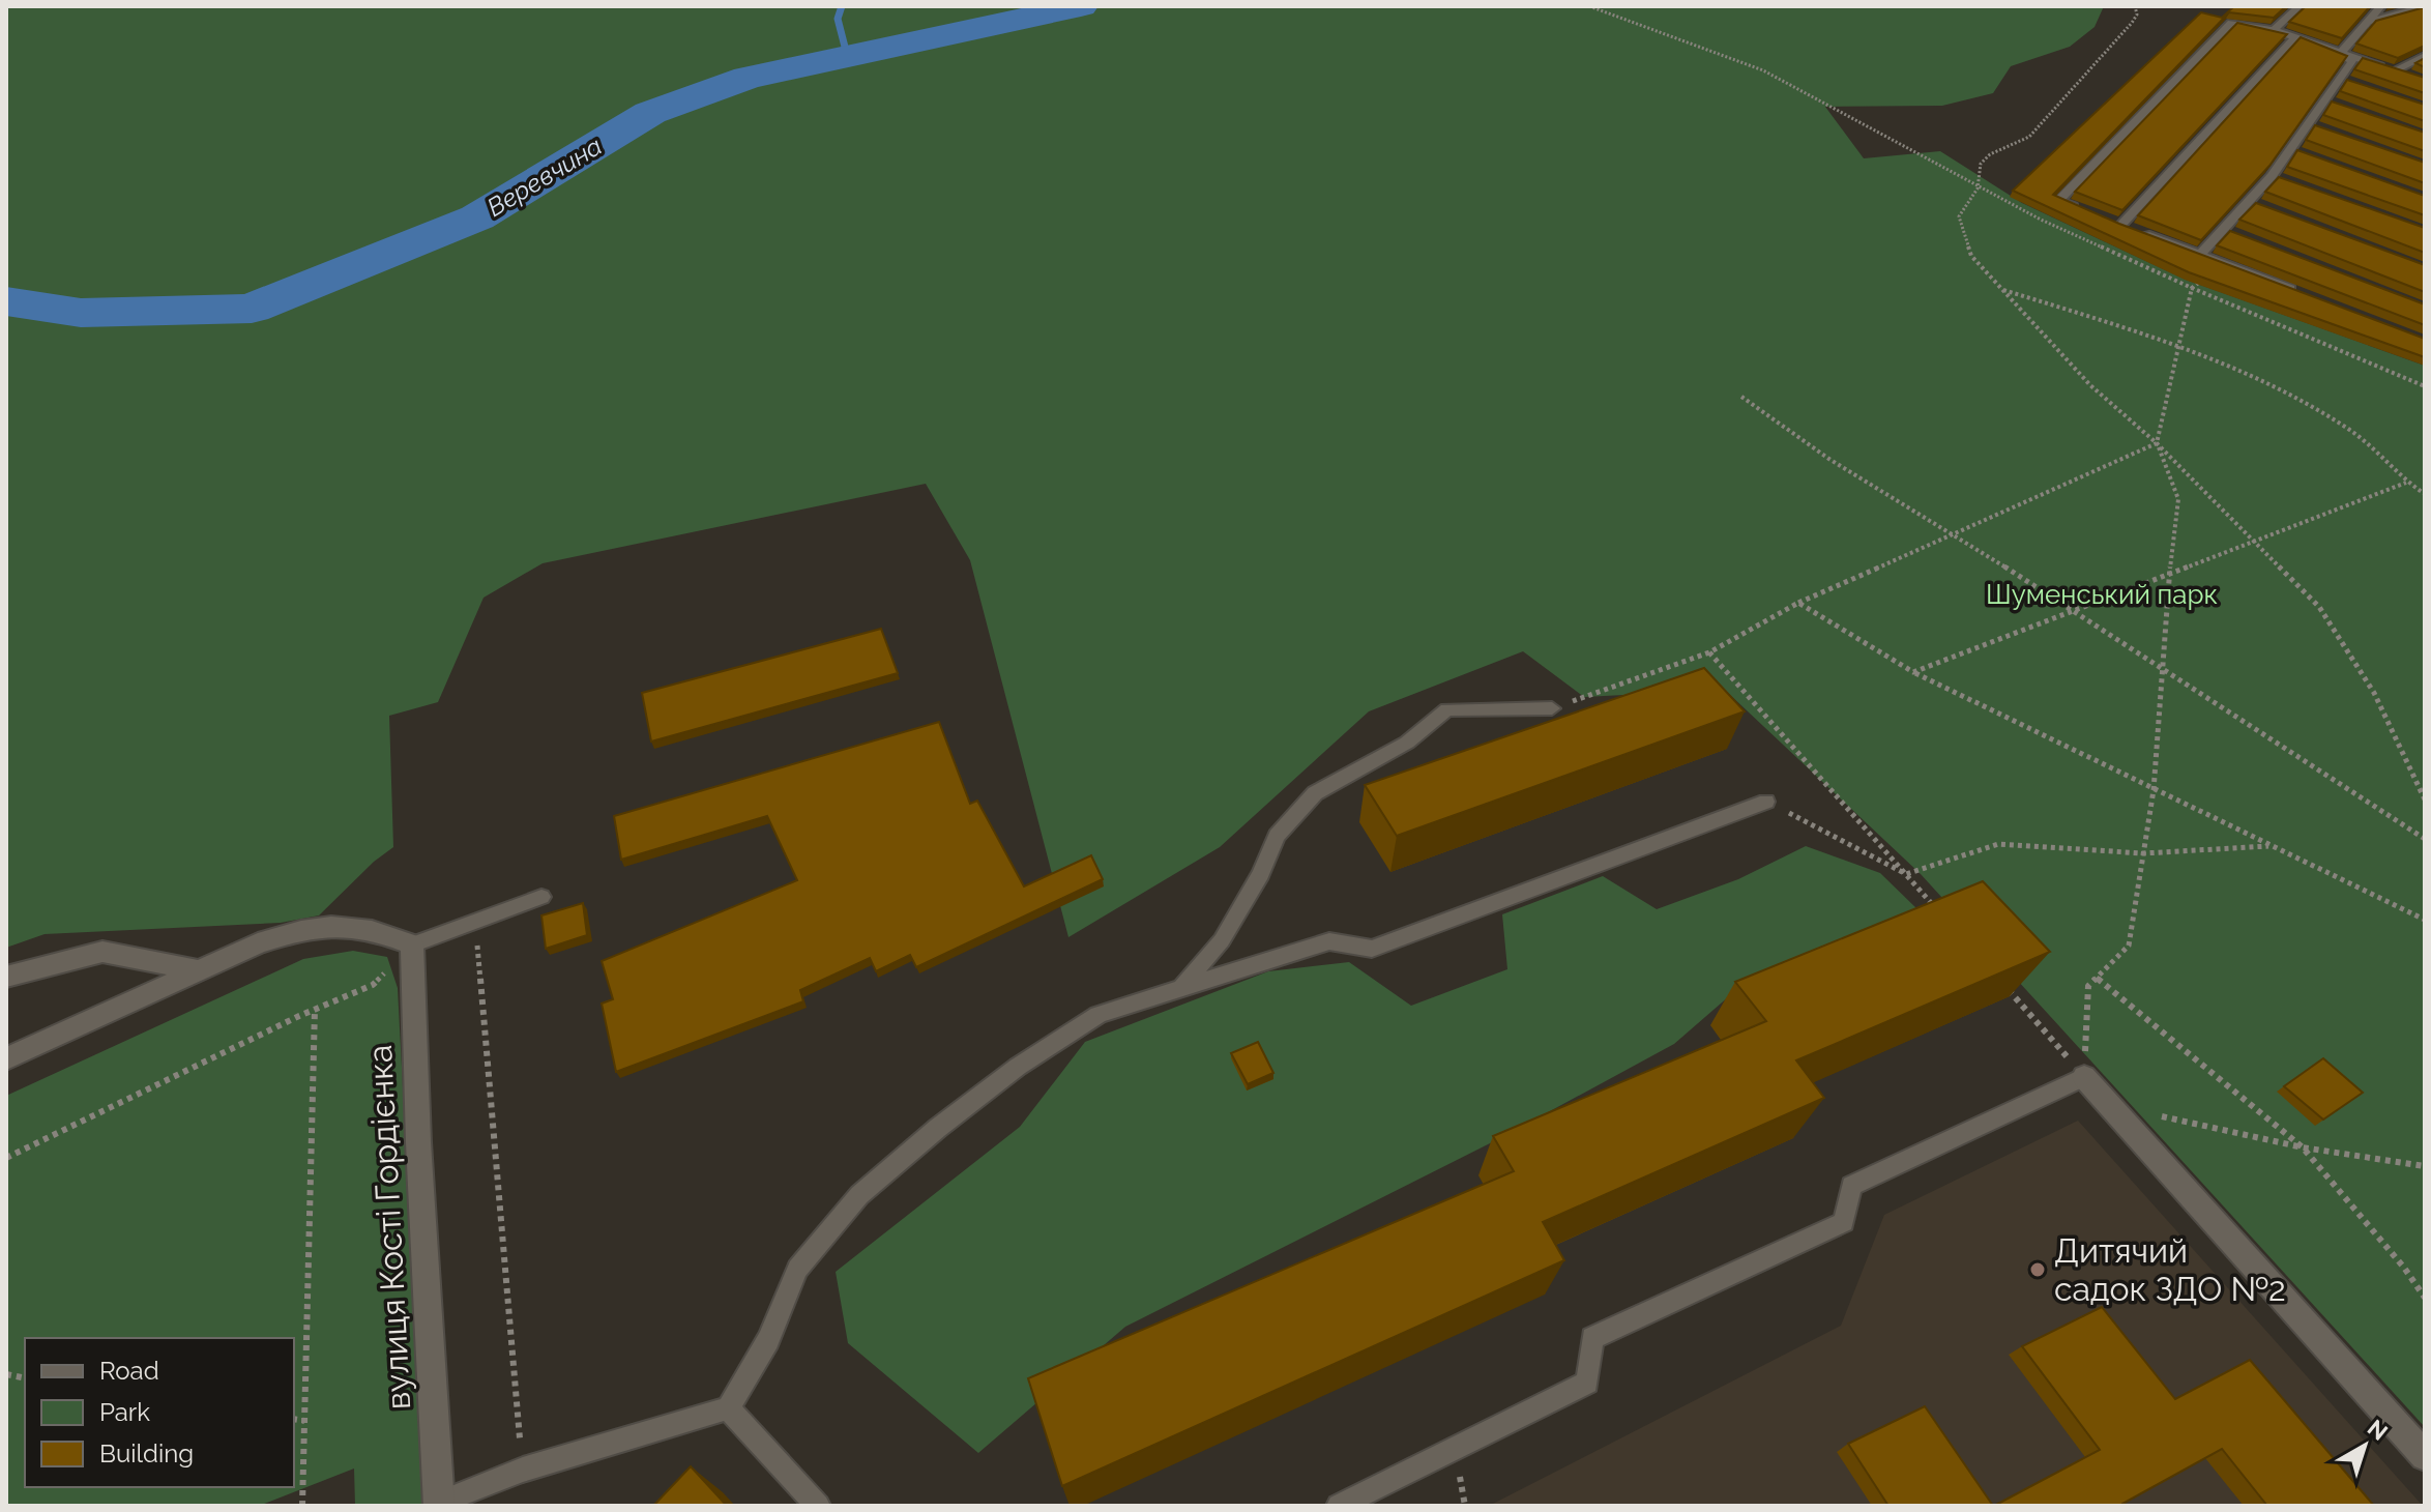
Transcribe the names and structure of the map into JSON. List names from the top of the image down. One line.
{"streets":{"street":["вулиця Кості Гордієнка"]},"water":["Веревчина"],"parks":["Шуменський парк"],"places":["Дитячий садок ЗДО №2"],"legend":["Road","Park","Building"],"north":"top right"}
